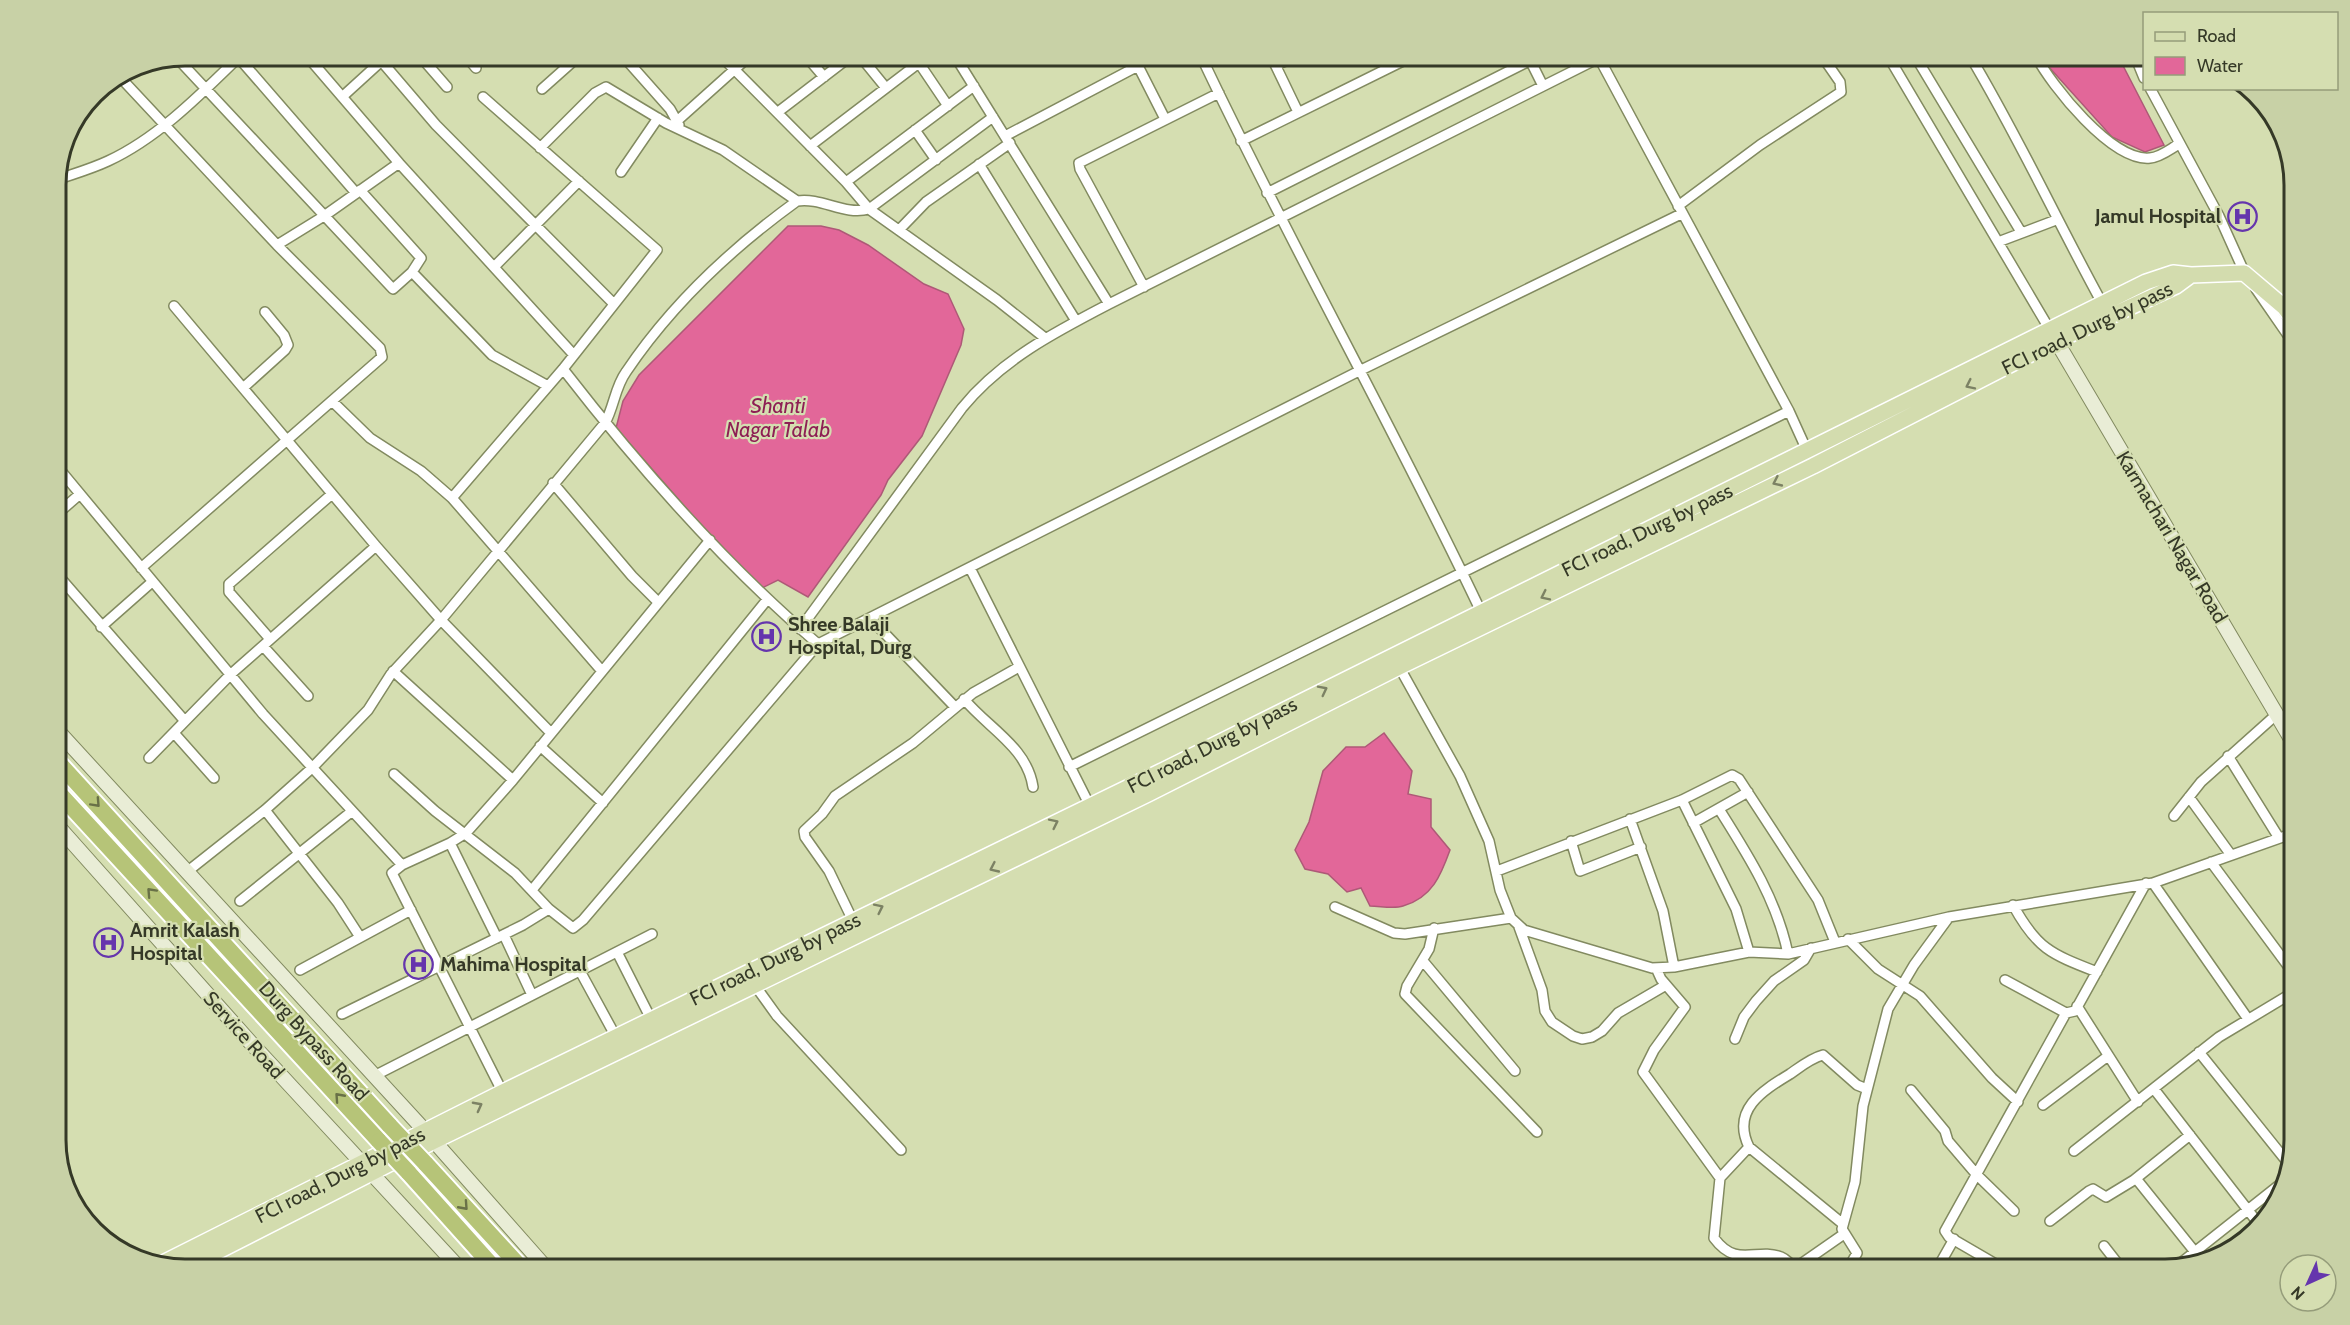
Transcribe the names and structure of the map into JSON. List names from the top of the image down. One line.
{"streets":{"highway":["Durg Bypass Road"],"main road":["FCI road, Durg by pass"],"street":["Karmachari Nagar Road","Service Road"]},"crossings":[["FCI road, Durg by pass","Karmachari Nagar Road"],["FCI road, Durg by pass","Service Road"]],"water":["Shanti Nagar Talab"],"places":{"hospital":["Jamul Hospital","Shree Balaji Hospital, Durg","Amrit Kalash Hospital","Mahima Hospital"]},"legend":["Road","Water"],"north":"bottom left"}
